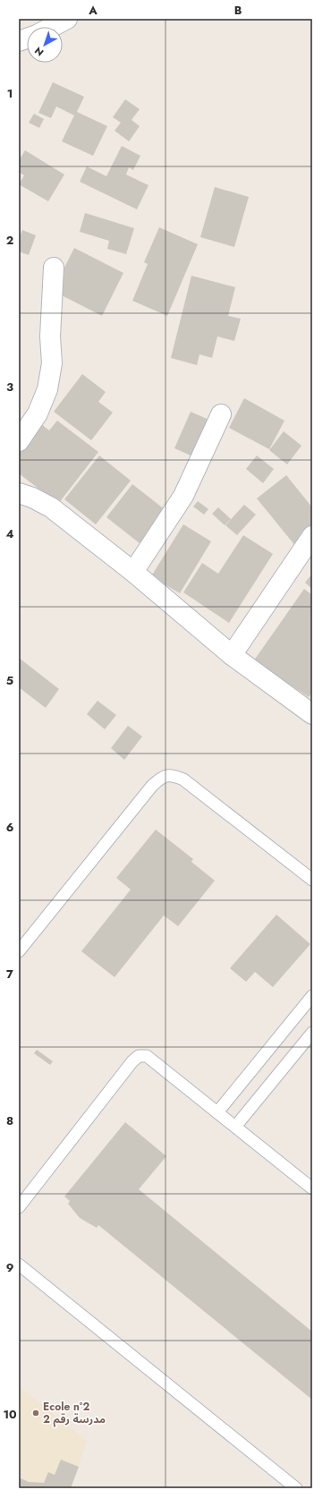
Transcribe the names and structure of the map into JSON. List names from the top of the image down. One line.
{"places":["Ecole n°2 مدرسة رقم 2"],"north":"bottom left","grid":{"columns":["A","B"],"rows":["1","2","3","4","5","6","7","8","9","10"]}}
